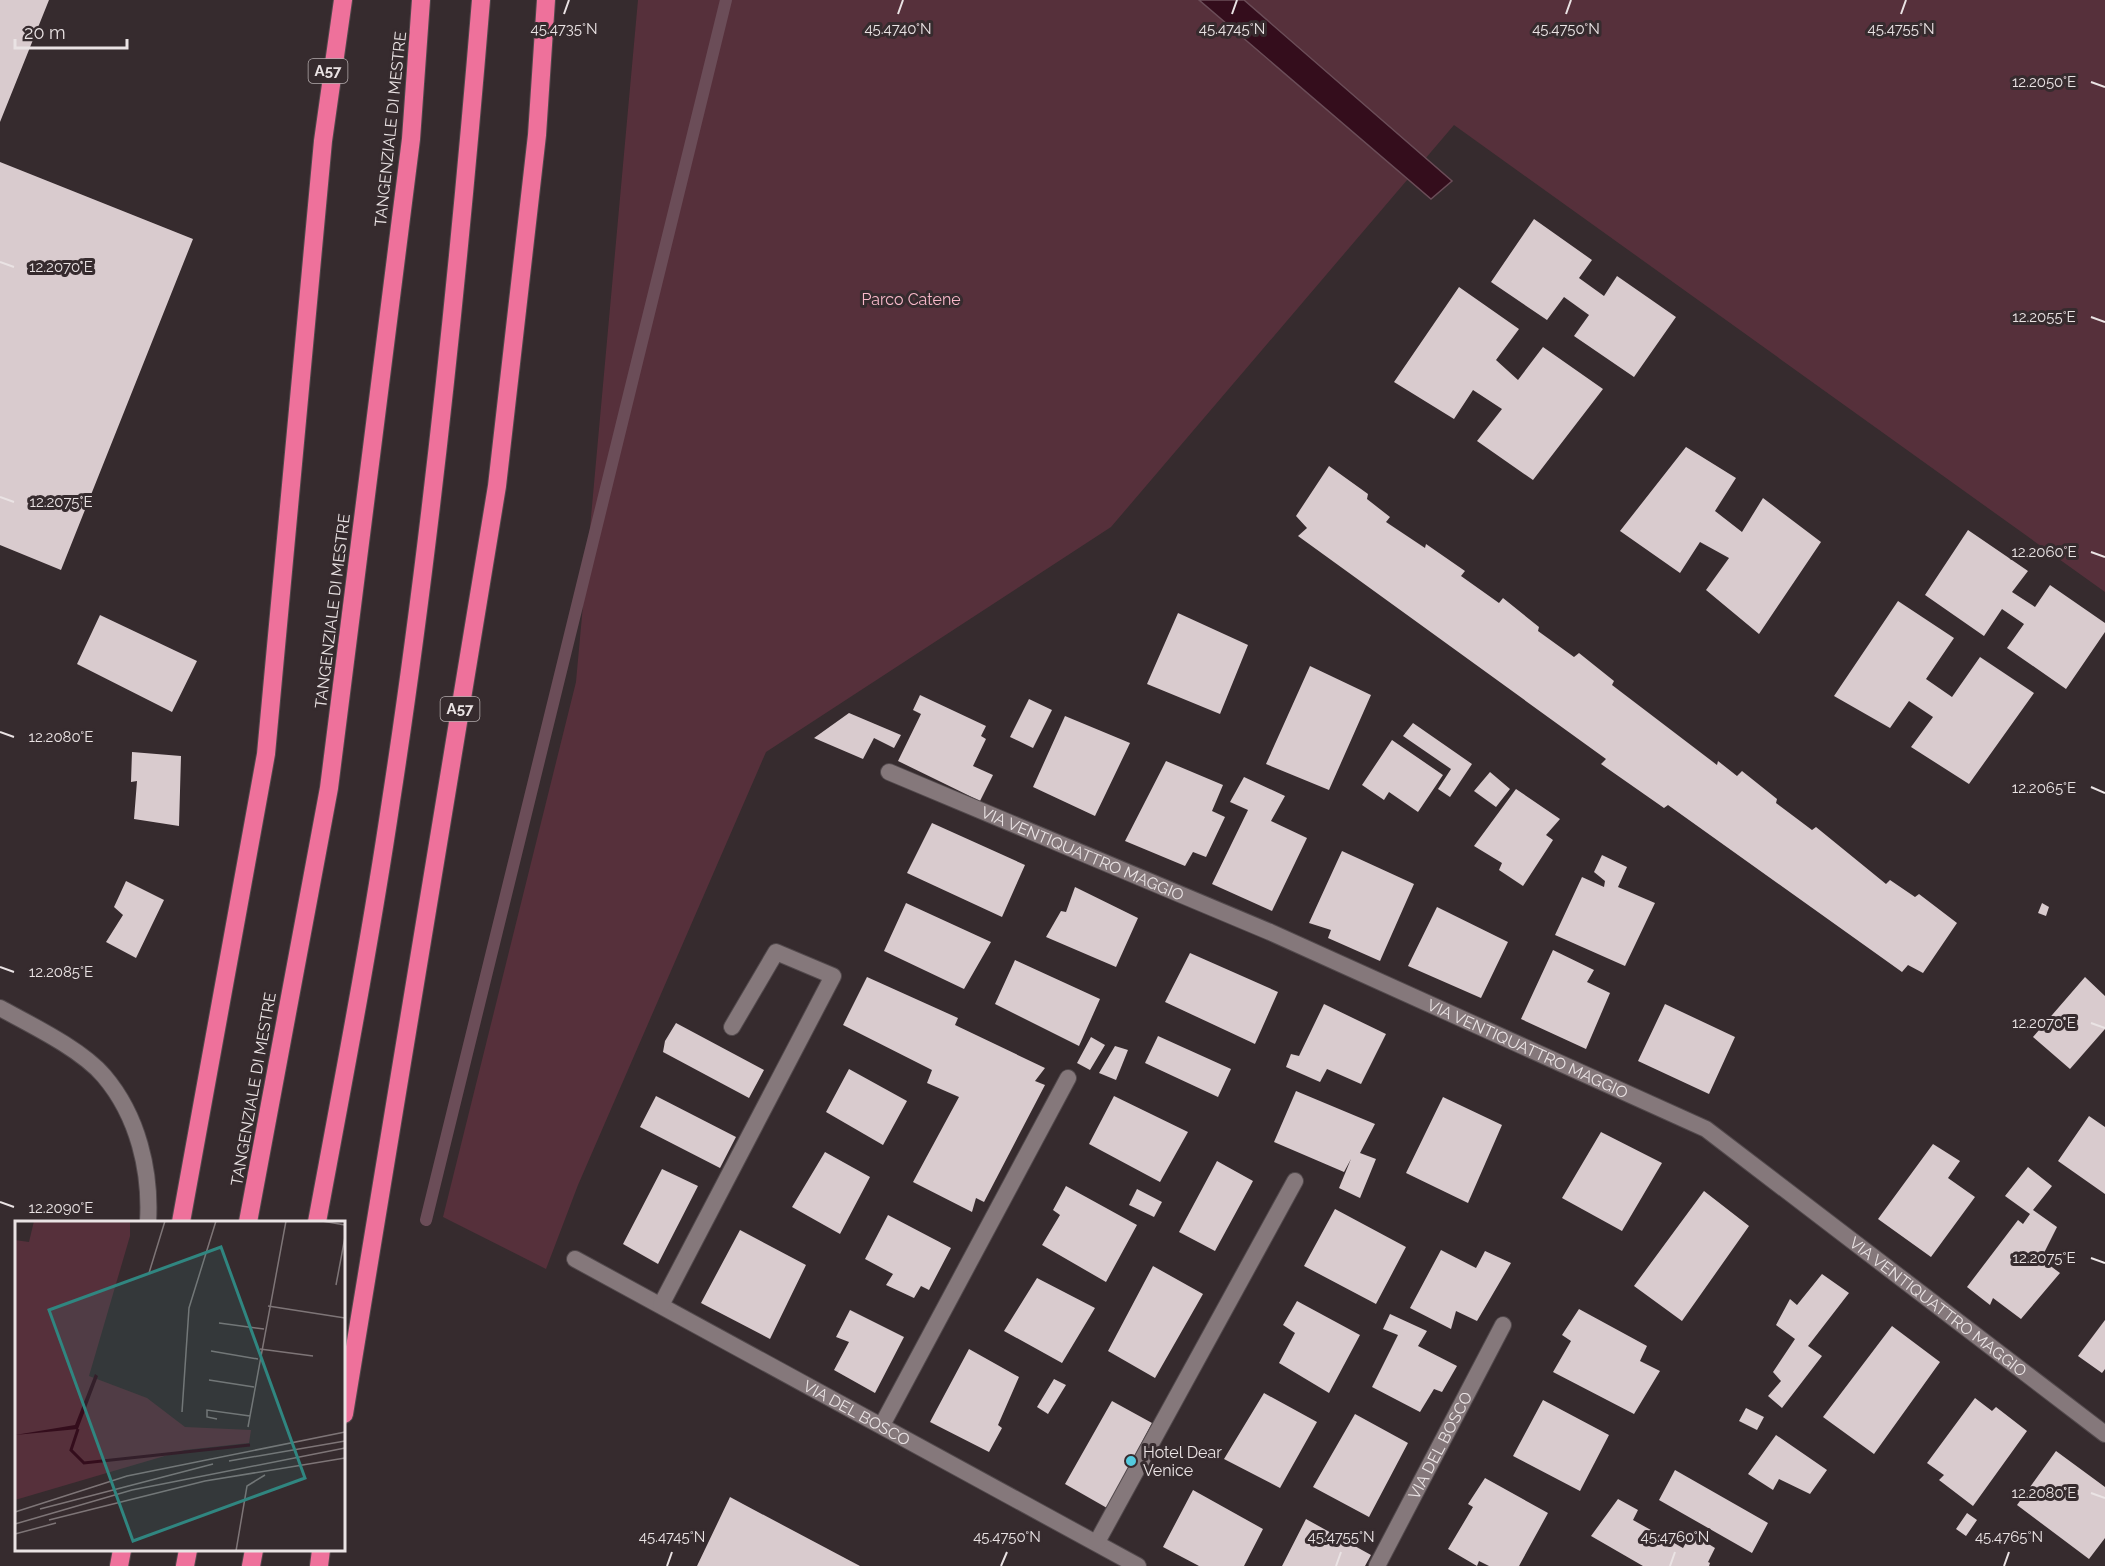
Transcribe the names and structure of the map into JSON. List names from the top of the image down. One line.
{"streets":{"highway":["A57","TANGENZIALE DI MESTRE"],"street":["VIA VENTIQUATTRO MAGGIO","VIA DEL BOSCO"]},"parks":["Parco Catene"],"places":["Hotel Dear Venice"],"scale_bar":"20 m","coordinates":["45.4740°N","45.4745°N","45.4750°N","45.4755°N","45.4735°N","12.2050°E","12.2070°E","12.2055°E","12.2075°E","12.2060°E","12.2080°E","12.2065°E","12.2085°E","12.2090°E","45.4760°N","45.4765°N"]}
